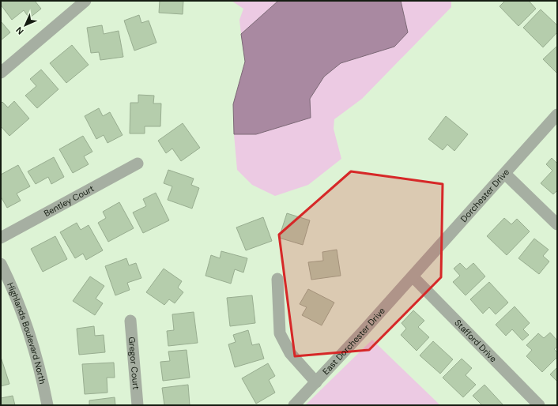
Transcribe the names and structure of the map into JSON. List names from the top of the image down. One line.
{"streets":{"street":["Dorchester Drive","Bentley Court","Highlands Boulevard North","Stafford Drive","East Dorchester Drive","Gregor Court"]},"crossings":[["Dorchester Drive","Stafford Drive"],["Dorchester Drive","East Dorchester Drive"],["Stafford Drive","East Dorchester Drive"]],"north":"bottom left"}
